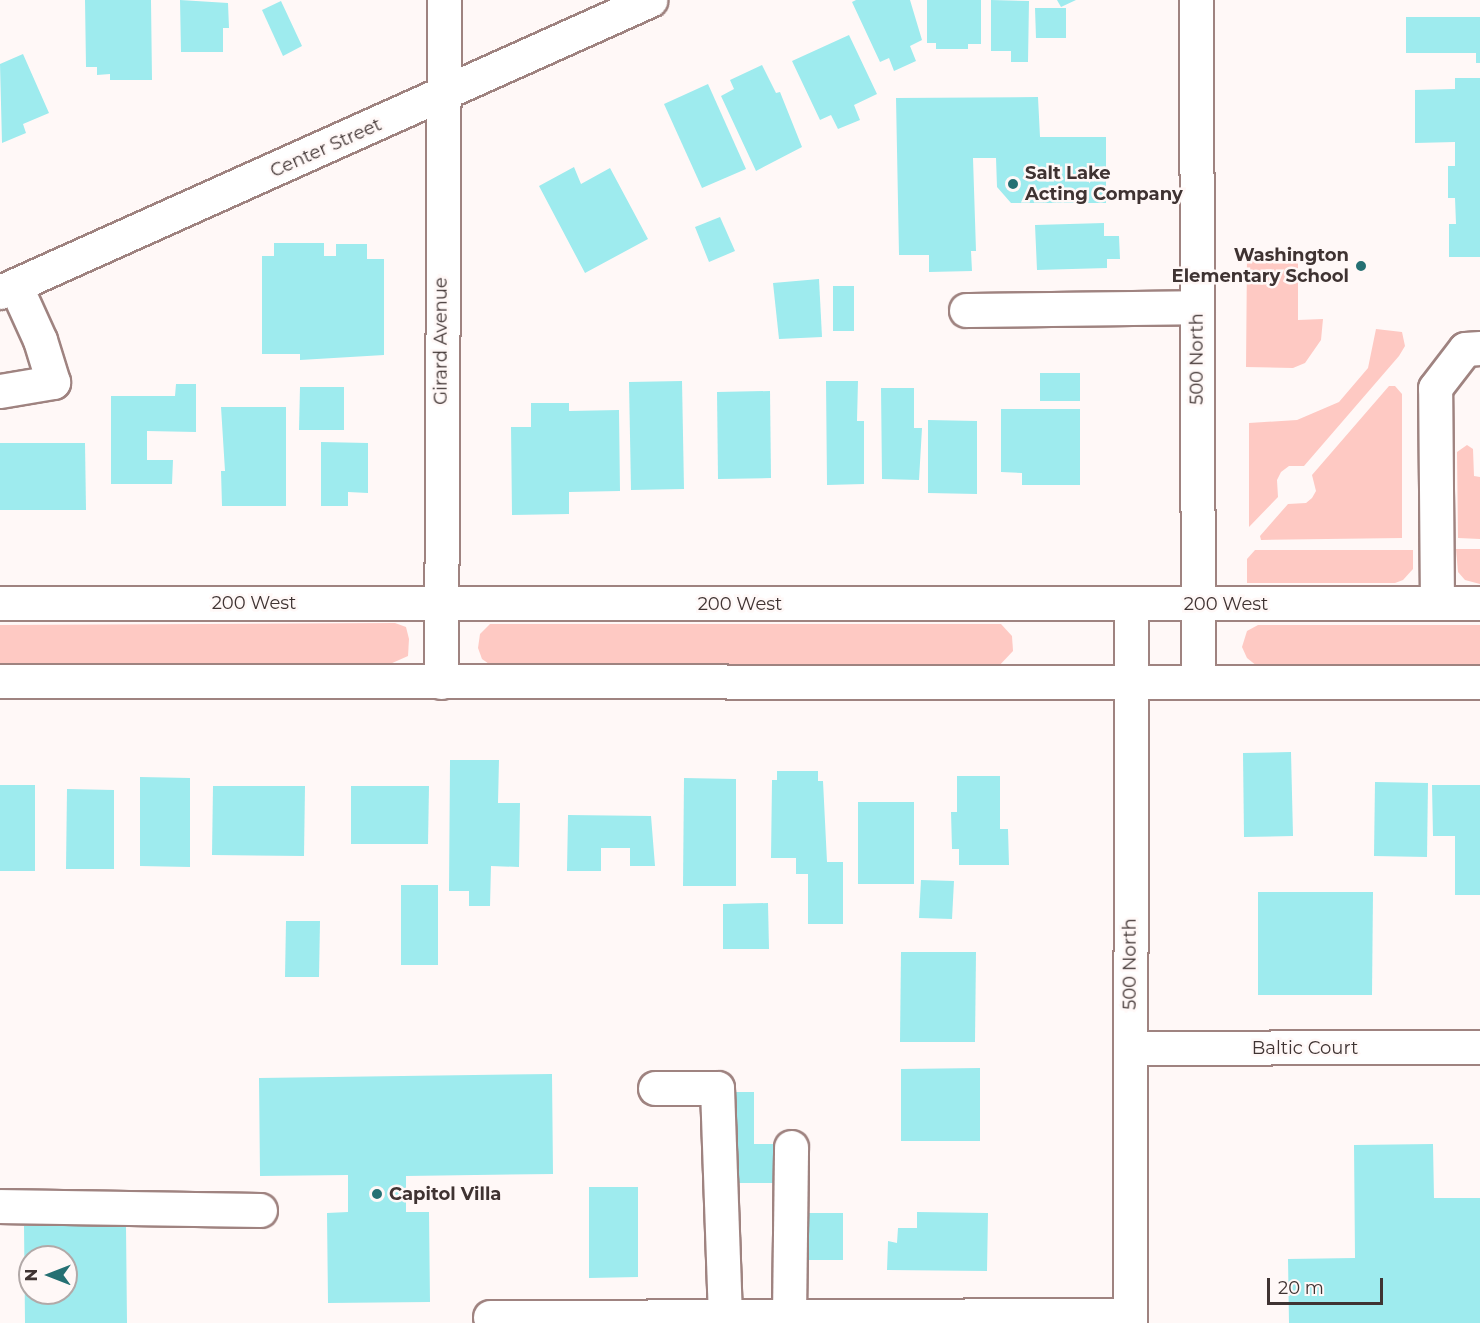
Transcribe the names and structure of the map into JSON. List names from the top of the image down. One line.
{"streets":{"street":["Center Street","Girard Avenue","500 North","200 West","Baltic Court"]},"crossings":[["Center Street","Girard Avenue"],["Girard Avenue","200 West"],["500 North","200 West"],["500 North","Baltic Court"]],"places":["Salt Lake Acting Company","Washington Elementary School","Capitol Villa"],"scale_bar":"20 m","north":"left"}
